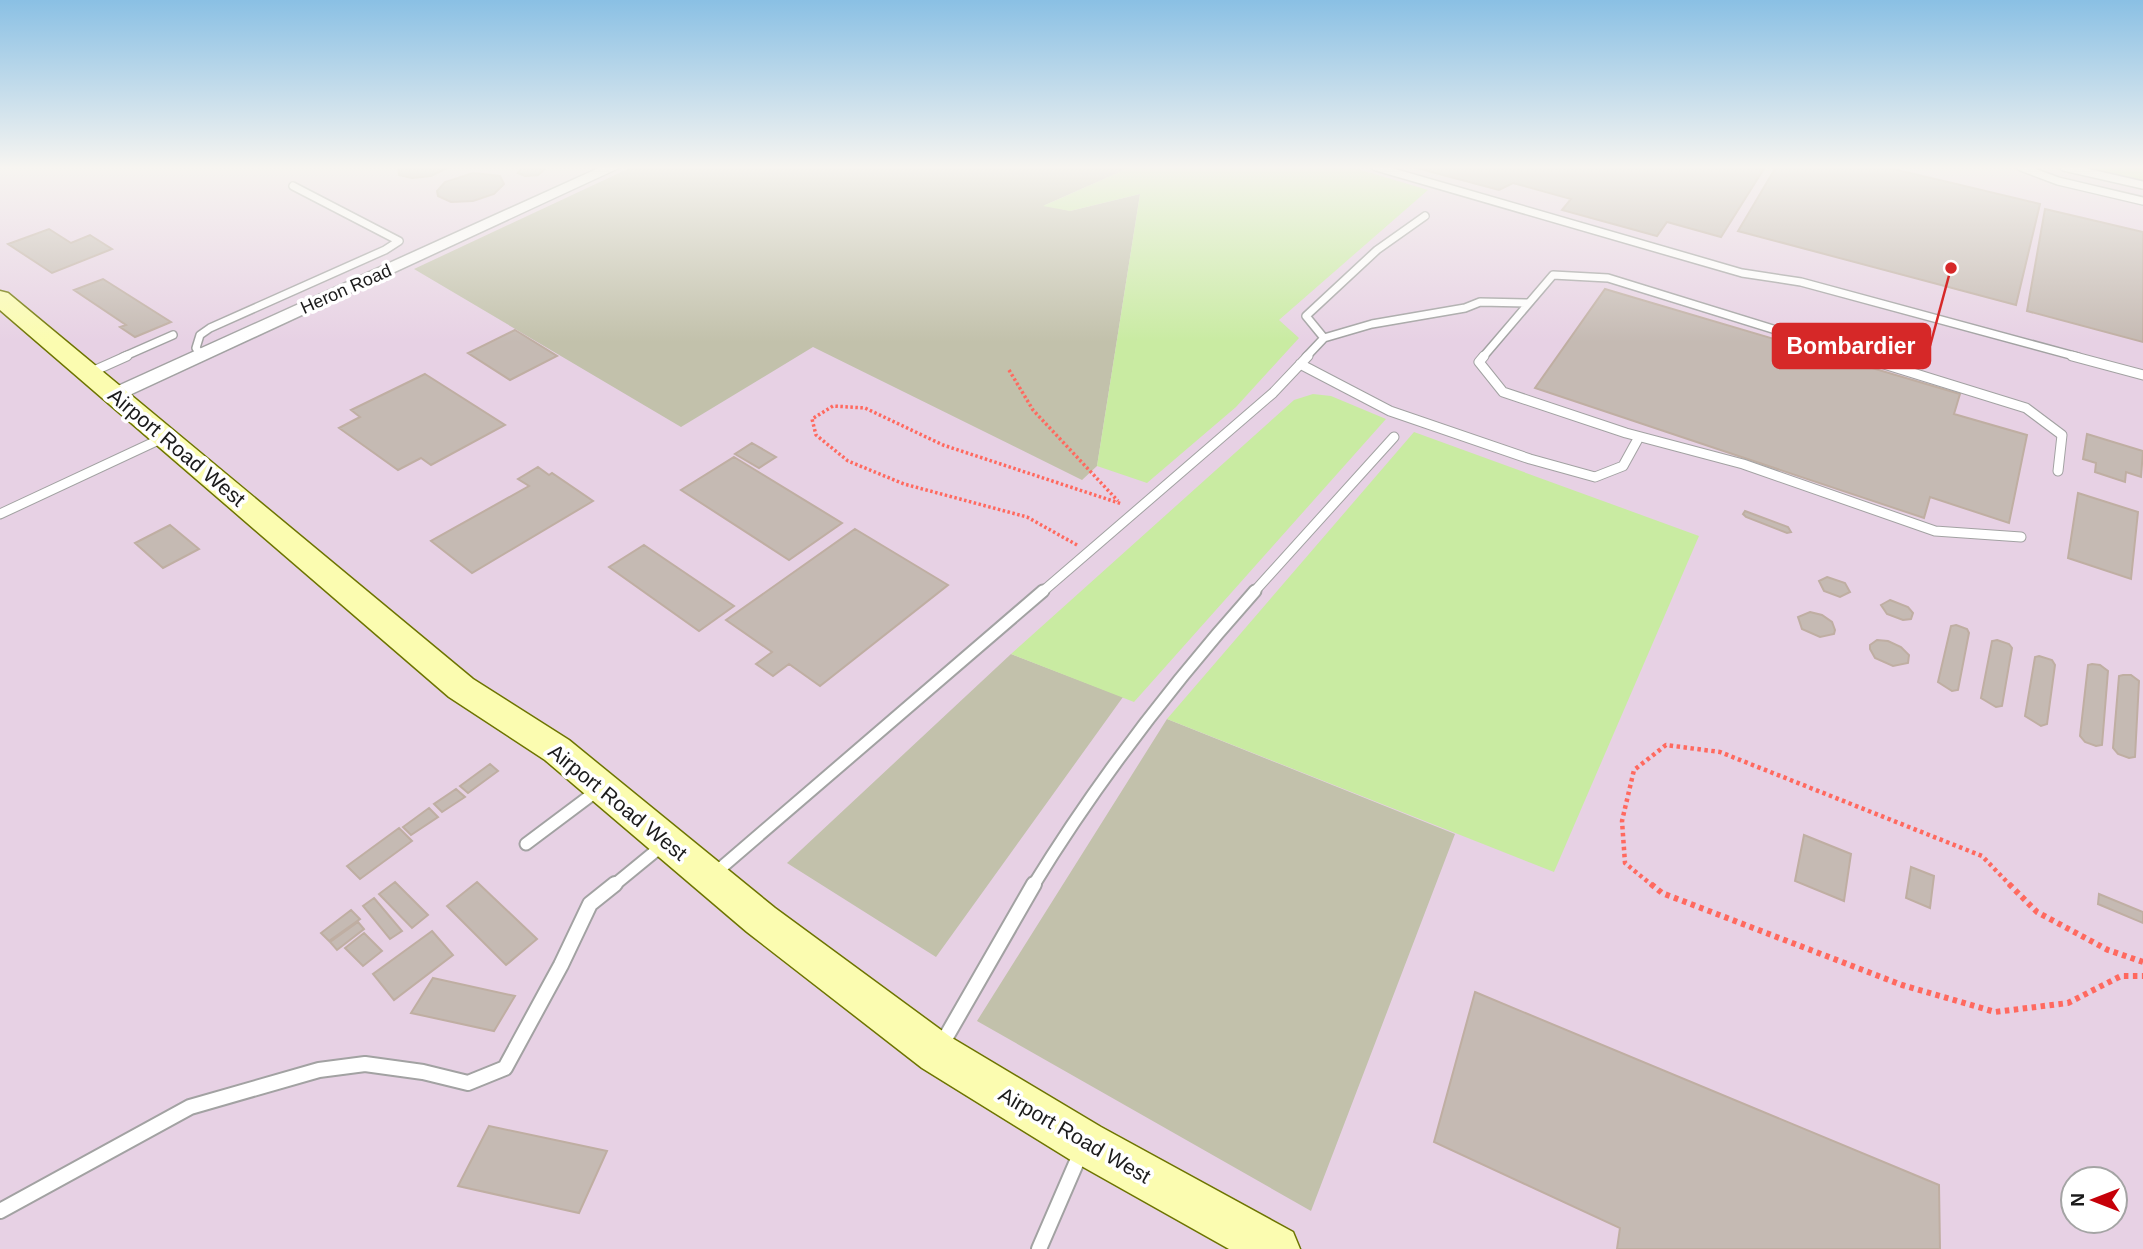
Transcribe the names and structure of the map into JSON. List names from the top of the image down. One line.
{"streets":{"street":["Heron Road","Airport Road West"]},"crossings":[["Heron Road","Airport Road West"]],"places":["Bombardier"],"north":"left"}
